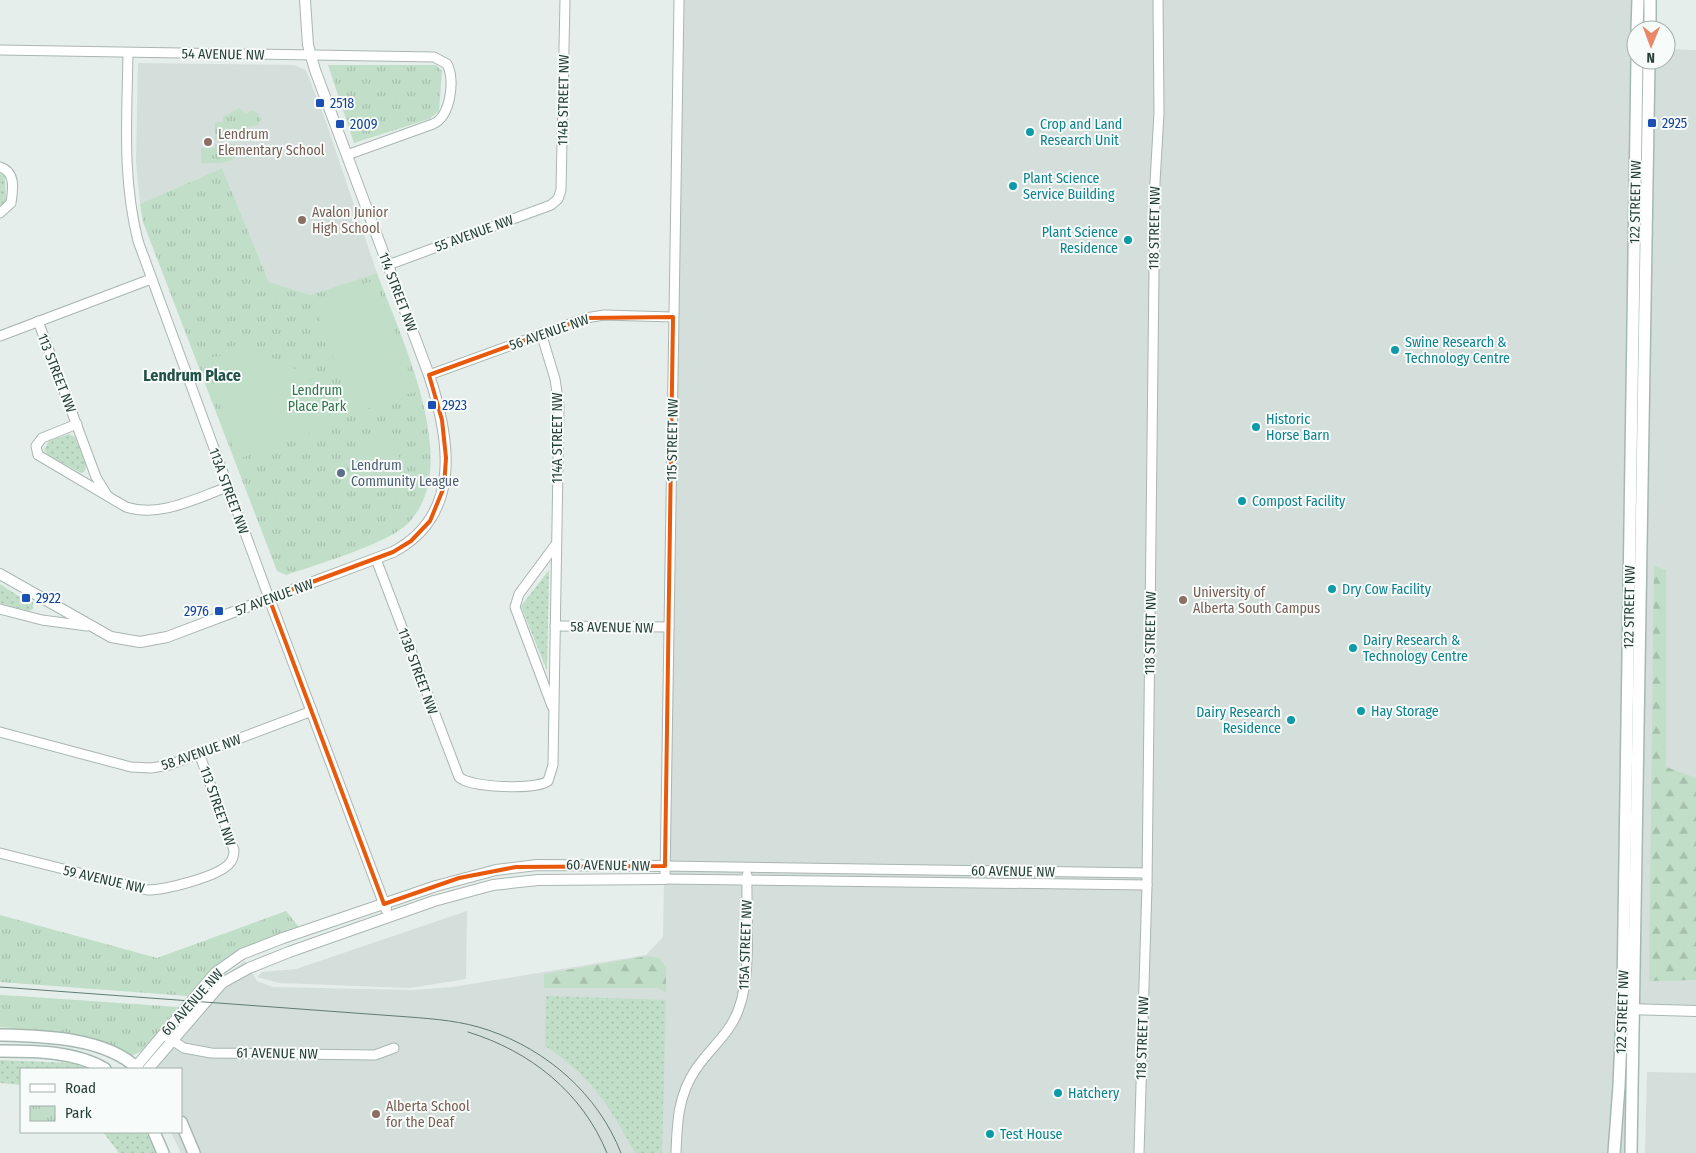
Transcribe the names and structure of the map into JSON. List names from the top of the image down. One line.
{"streets":{"main road":["122 STREET NW"],"street":["54 AVENUE NW","114B STREET NW","118 STREET NW","55 AVENUE NW","114 STREET NW","56 AVENUE NW","113 STREET NW","114A STREET NW","115 STREET NW","113A STREET NW","57 AVENUE NW","58 AVENUE NW","113B STREET NW","60 AVENUE NW","59 AVENUE NW","115A STREET NW","61 AVENUE NW"]},"crossings":[["54 AVENUE NW","114 STREET NW"],["54 AVENUE NW","113A STREET NW"],["114B STREET NW","55 AVENUE NW"],["118 STREET NW","60 AVENUE NW"],["55 AVENUE NW","114 STREET NW"],["114 STREET NW","56 AVENUE NW"],["114 STREET NW","57 AVENUE NW"],["56 AVENUE NW","114A STREET NW"],["56 AVENUE NW","115 STREET NW"],["113 STREET NW","113A STREET NW"],["113 STREET NW","58 AVENUE NW"],["113 STREET NW","59 AVENUE NW"],["114A STREET NW","58 AVENUE NW"],["114A STREET NW","113B STREET NW"],["115 STREET NW","58 AVENUE NW"],["115 STREET NW","60 AVENUE NW"],["113A STREET NW","57 AVENUE NW"],["113A STREET NW","58 AVENUE NW"],["113A STREET NW","60 AVENUE NW"],["57 AVENUE NW","113B STREET NW"],["60 AVENUE NW","115A STREET NW"],["60 AVENUE NW","61 AVENUE NW"]],"districts":["Lendrum Place"],"parks":["Lendrum Place Park"],"places":{"transit":["2518","2925","2009","2923","2922","2976"],"other":["Crop and Land Research Unit","Lendrum Elementary School","Plant Science Service Building","Avalon Junior High School","Plant Science Residence","Swine Research & Technology Centre","Historic Horse Barn","Lendrum Community League","Compost Facility","Dry Cow Facility","University of Alberta South Campus","Dairy Research & Technology Centre","Hay Storage","Dairy Research Residence","Hatchery","Alberta School for the Deaf","Test House"]},"legend":["Road","Park"],"north":"bottom"}
